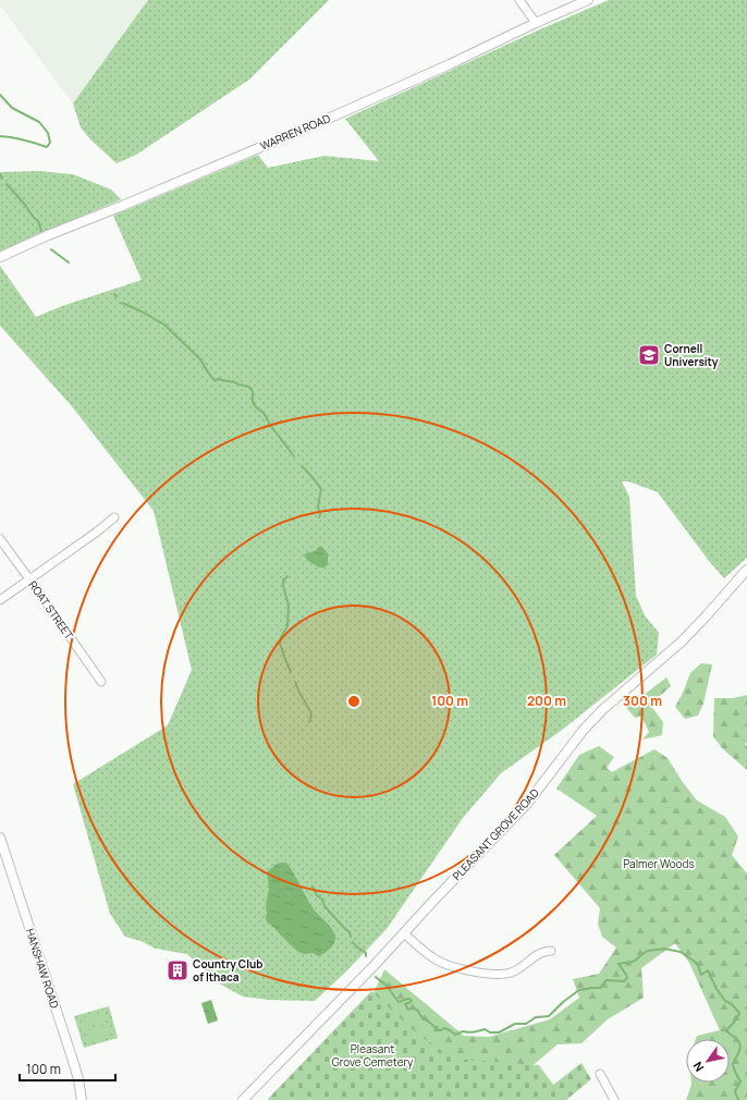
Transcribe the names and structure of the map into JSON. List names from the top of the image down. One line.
{"streets":{"street":["WARREN ROAD","ROAT STREET","PLEASANT GROVE ROAD","HANSHAW ROAD"]},"parks":["Palmer Woods","Pleasant Grove Cemetery"],"places":{"school or university":["Cornell University"],"building":["Country Club of Ithaca"]},"scale_bar":"100 m","north":"bottom left","rings":["100 m","200 m","300 m"]}
